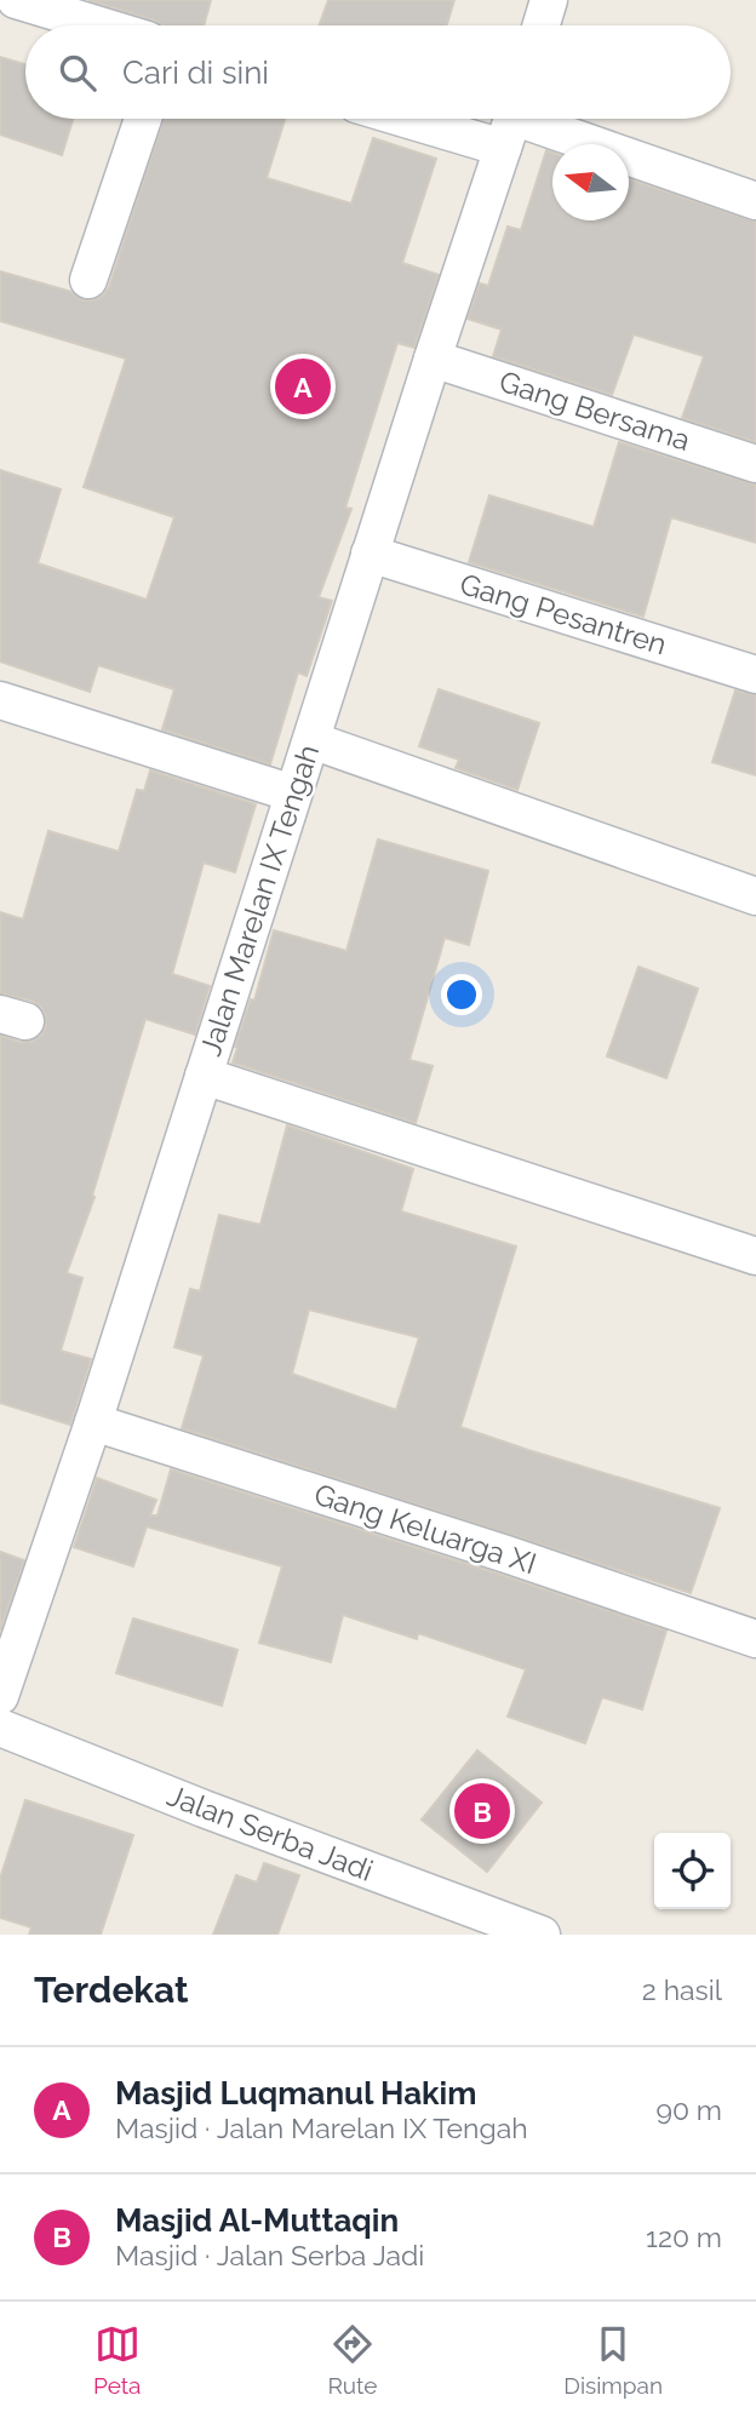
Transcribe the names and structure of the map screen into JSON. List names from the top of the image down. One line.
{"streets":{"street":["Gang Bersama","Gang Pesantren","Jalan Marelan IX Tengah","Gang Keluarga XI","Jalan Serba Jadi"]},"crossings":[["Gang Bersama","Jalan Marelan IX Tengah"],["Gang Pesantren","Jalan Marelan IX Tengah"],["Jalan Marelan IX Tengah","Gang Keluarga XI"]],"north":"left","page":{"search":"Cari di sini","pins":["A","B"],"heading":["Terdekat","2 hasil"],"list":[{"mark":"A","name":"Masjid Luqmanul Hakim","note":"Masjid · Jalan Marelan IX Tengah","value":"90 m"},{"mark":"B","name":"Masjid Al-Muttaqin","note":"Masjid · Jalan Serba Jadi","value":"120 m"}],"nav":["Peta","Rute","Disimpan"]}}
